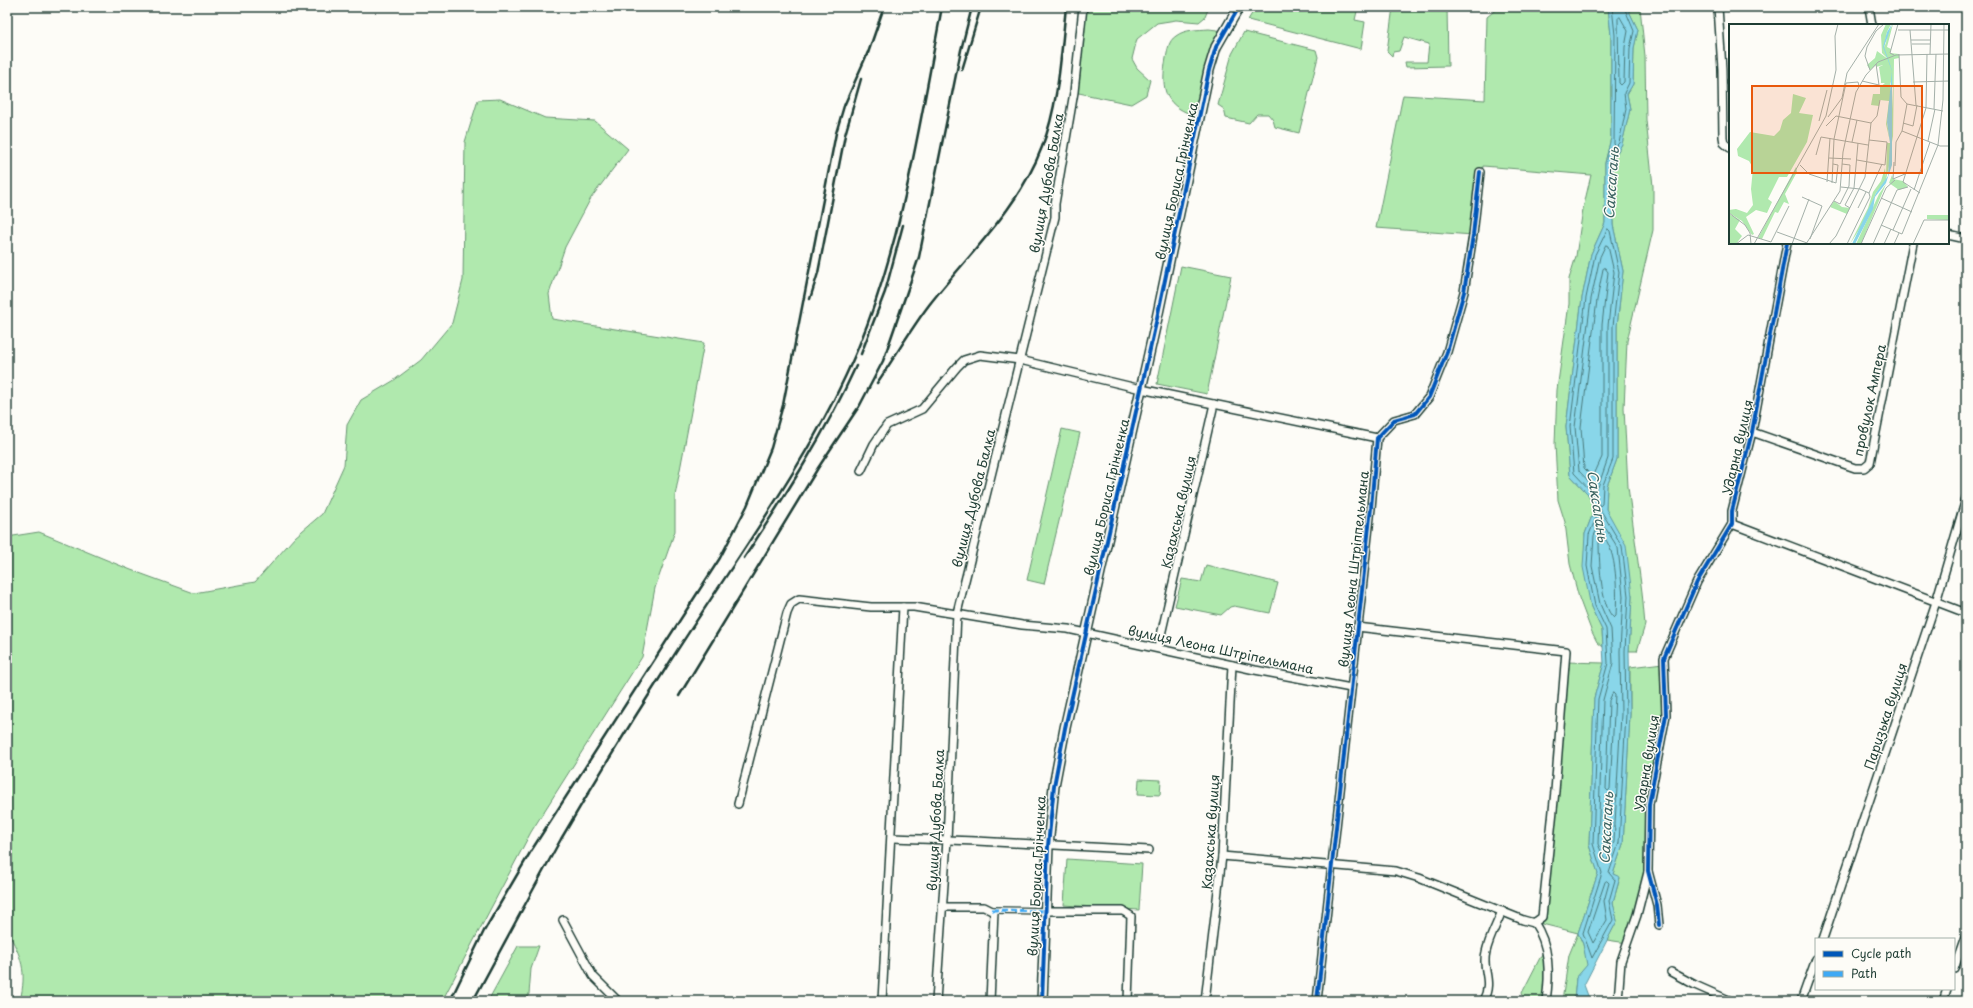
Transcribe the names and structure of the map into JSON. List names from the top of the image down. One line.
{"streets":{"street":["вулиця Бориса Грінченка","вулиця Дубова Балка","провулок Ампера","Ударна вулиця","Казахська вулиця","вулиця Леона Штріппельмана","вулиця Леона Штріпельмана","Паризька вулиця"]},"crossings":[["вулиця Бориса Грінченка","вулиця Леона Штріпельмана"],["вулиця Дубова Балка","вулиця Леона Штріпельмана"],["провулок Ампера","Ударна вулиця"],["Казахська вулиця","вулиця Леона Штріпельмана"],["вулиця Леона Штріппельмана","вулиця Леона Штріпельмана"]],"water":["Саксагань"],"legend":["Cycle path","Path"]}
